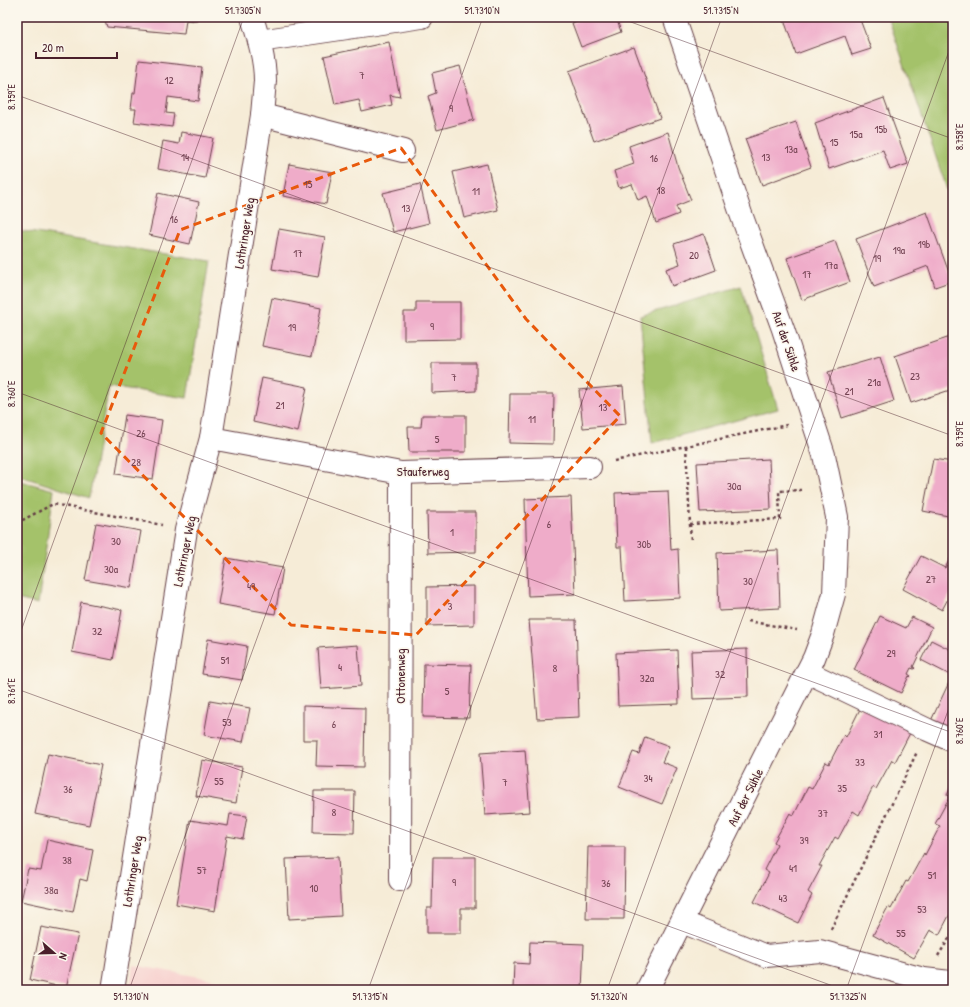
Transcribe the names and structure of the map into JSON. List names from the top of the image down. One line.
{"streets":{"street":["Lothringer Weg","Auf der Sühle","Stauferweg","Ottonenweg"]},"crossings":[["Lothringer Weg","Stauferweg"],["Stauferweg","Ottonenweg"]],"house_numbers":["7","12","9","15b","15a","15","13a","14","13","16","15","18","11","13","16","19b","19a","17","20","19","17a","17","9","19","23","7","21a","21","21","13","11","26","5","28","30a","6","1","30","30b","30a","27","30","49","3","32","29","51","4","8","32","32a","5","53","6","31","33","34","55","7","35","36","8","37","39","38","41","57","51","9","36","10","38a","43","53","55"],"scale_bar":"20 m","north":"right","coordinates":["51.7305°N","51.7310°N","51.7315°N","8.759°E","8.758°E","8.760°E","8.761°E","51.7320°N","51.7325°N"]}
